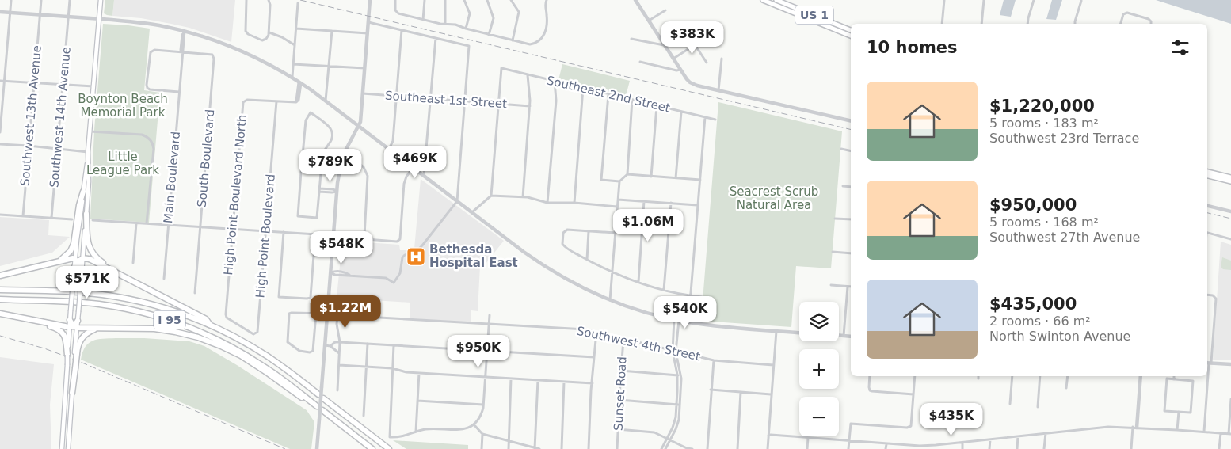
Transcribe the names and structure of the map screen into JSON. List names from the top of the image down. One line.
{"streets":{"highway":["I 95"],"main road":["US 1"],"street":["Southeast 2nd Street","Southeast 1st Street","Southwest 13th Avenue","Southwest 14th Avenue","South Boulevard","Main Boulevard","High Point Boulevard North","High Point Boulevard","Southwest 4th Street","Sunset Road"]},"crossings":[["Southeast 2nd Street","Southeast 1st Street"],["South Boulevard","Main Boulevard"],["High Point Boulevard North","High Point Boulevard"],["Southwest 4th Street","Sunset Road"]],"parks":["Boynton Beach Memorial Park","Little League Park","Seacrest Scrub Natural Area"],"places":{"hospital":["Bethesda Hospital East"]},"page":{"price":["$383K","$469K","$789K","$1.06M","$548K","$571K","$1.22M","$540K","$950K","$435K"],"heading":"10 homes","list":[{"name":"$1,220,000","note":"5 rooms · 183 m² · Southwest 23rd Terrace"},{"name":"$950,000","note":"5 rooms · 168 m² · Southwest 27th Avenue"},{"name":"$435,000","note":"2 rooms · 66 m² · North Swinton Avenue"}],"map_buttons":["+","−"]}}
